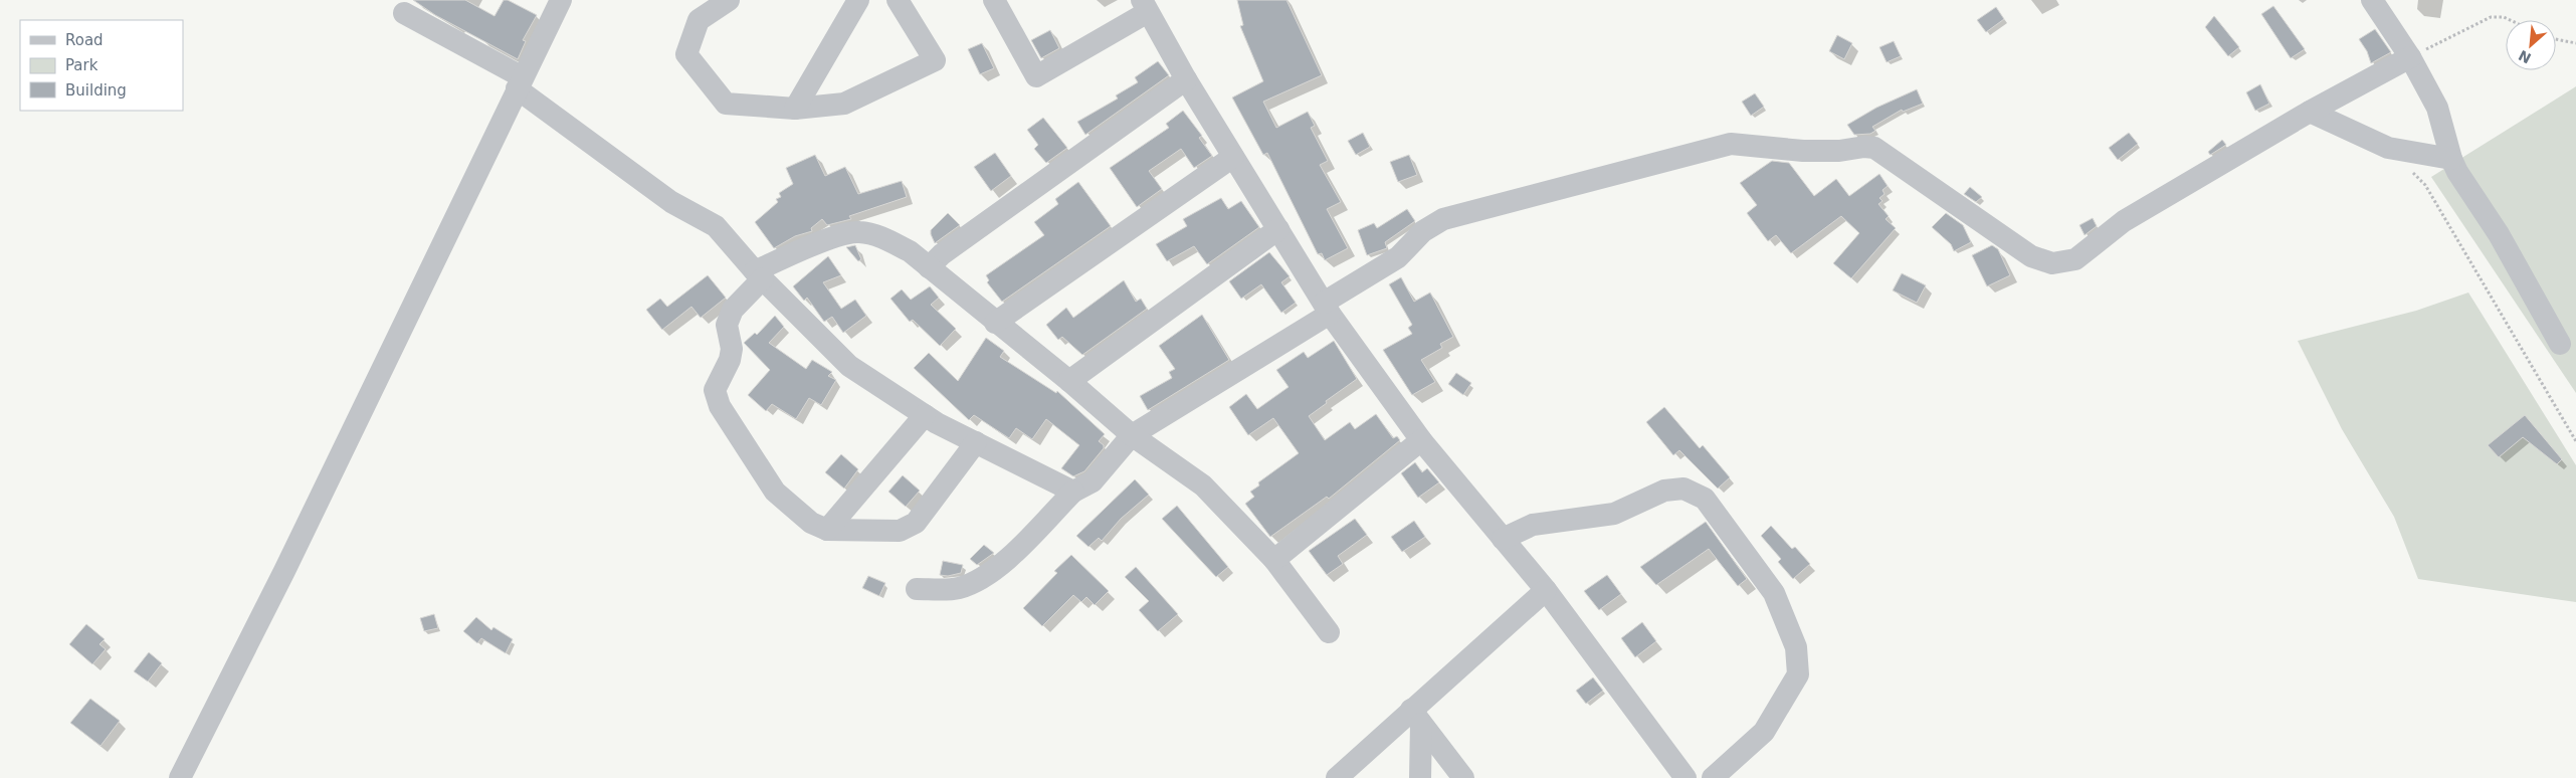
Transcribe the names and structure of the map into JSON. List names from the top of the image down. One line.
{"legend":["Road","Park","Building"],"north":"bottom left"}
